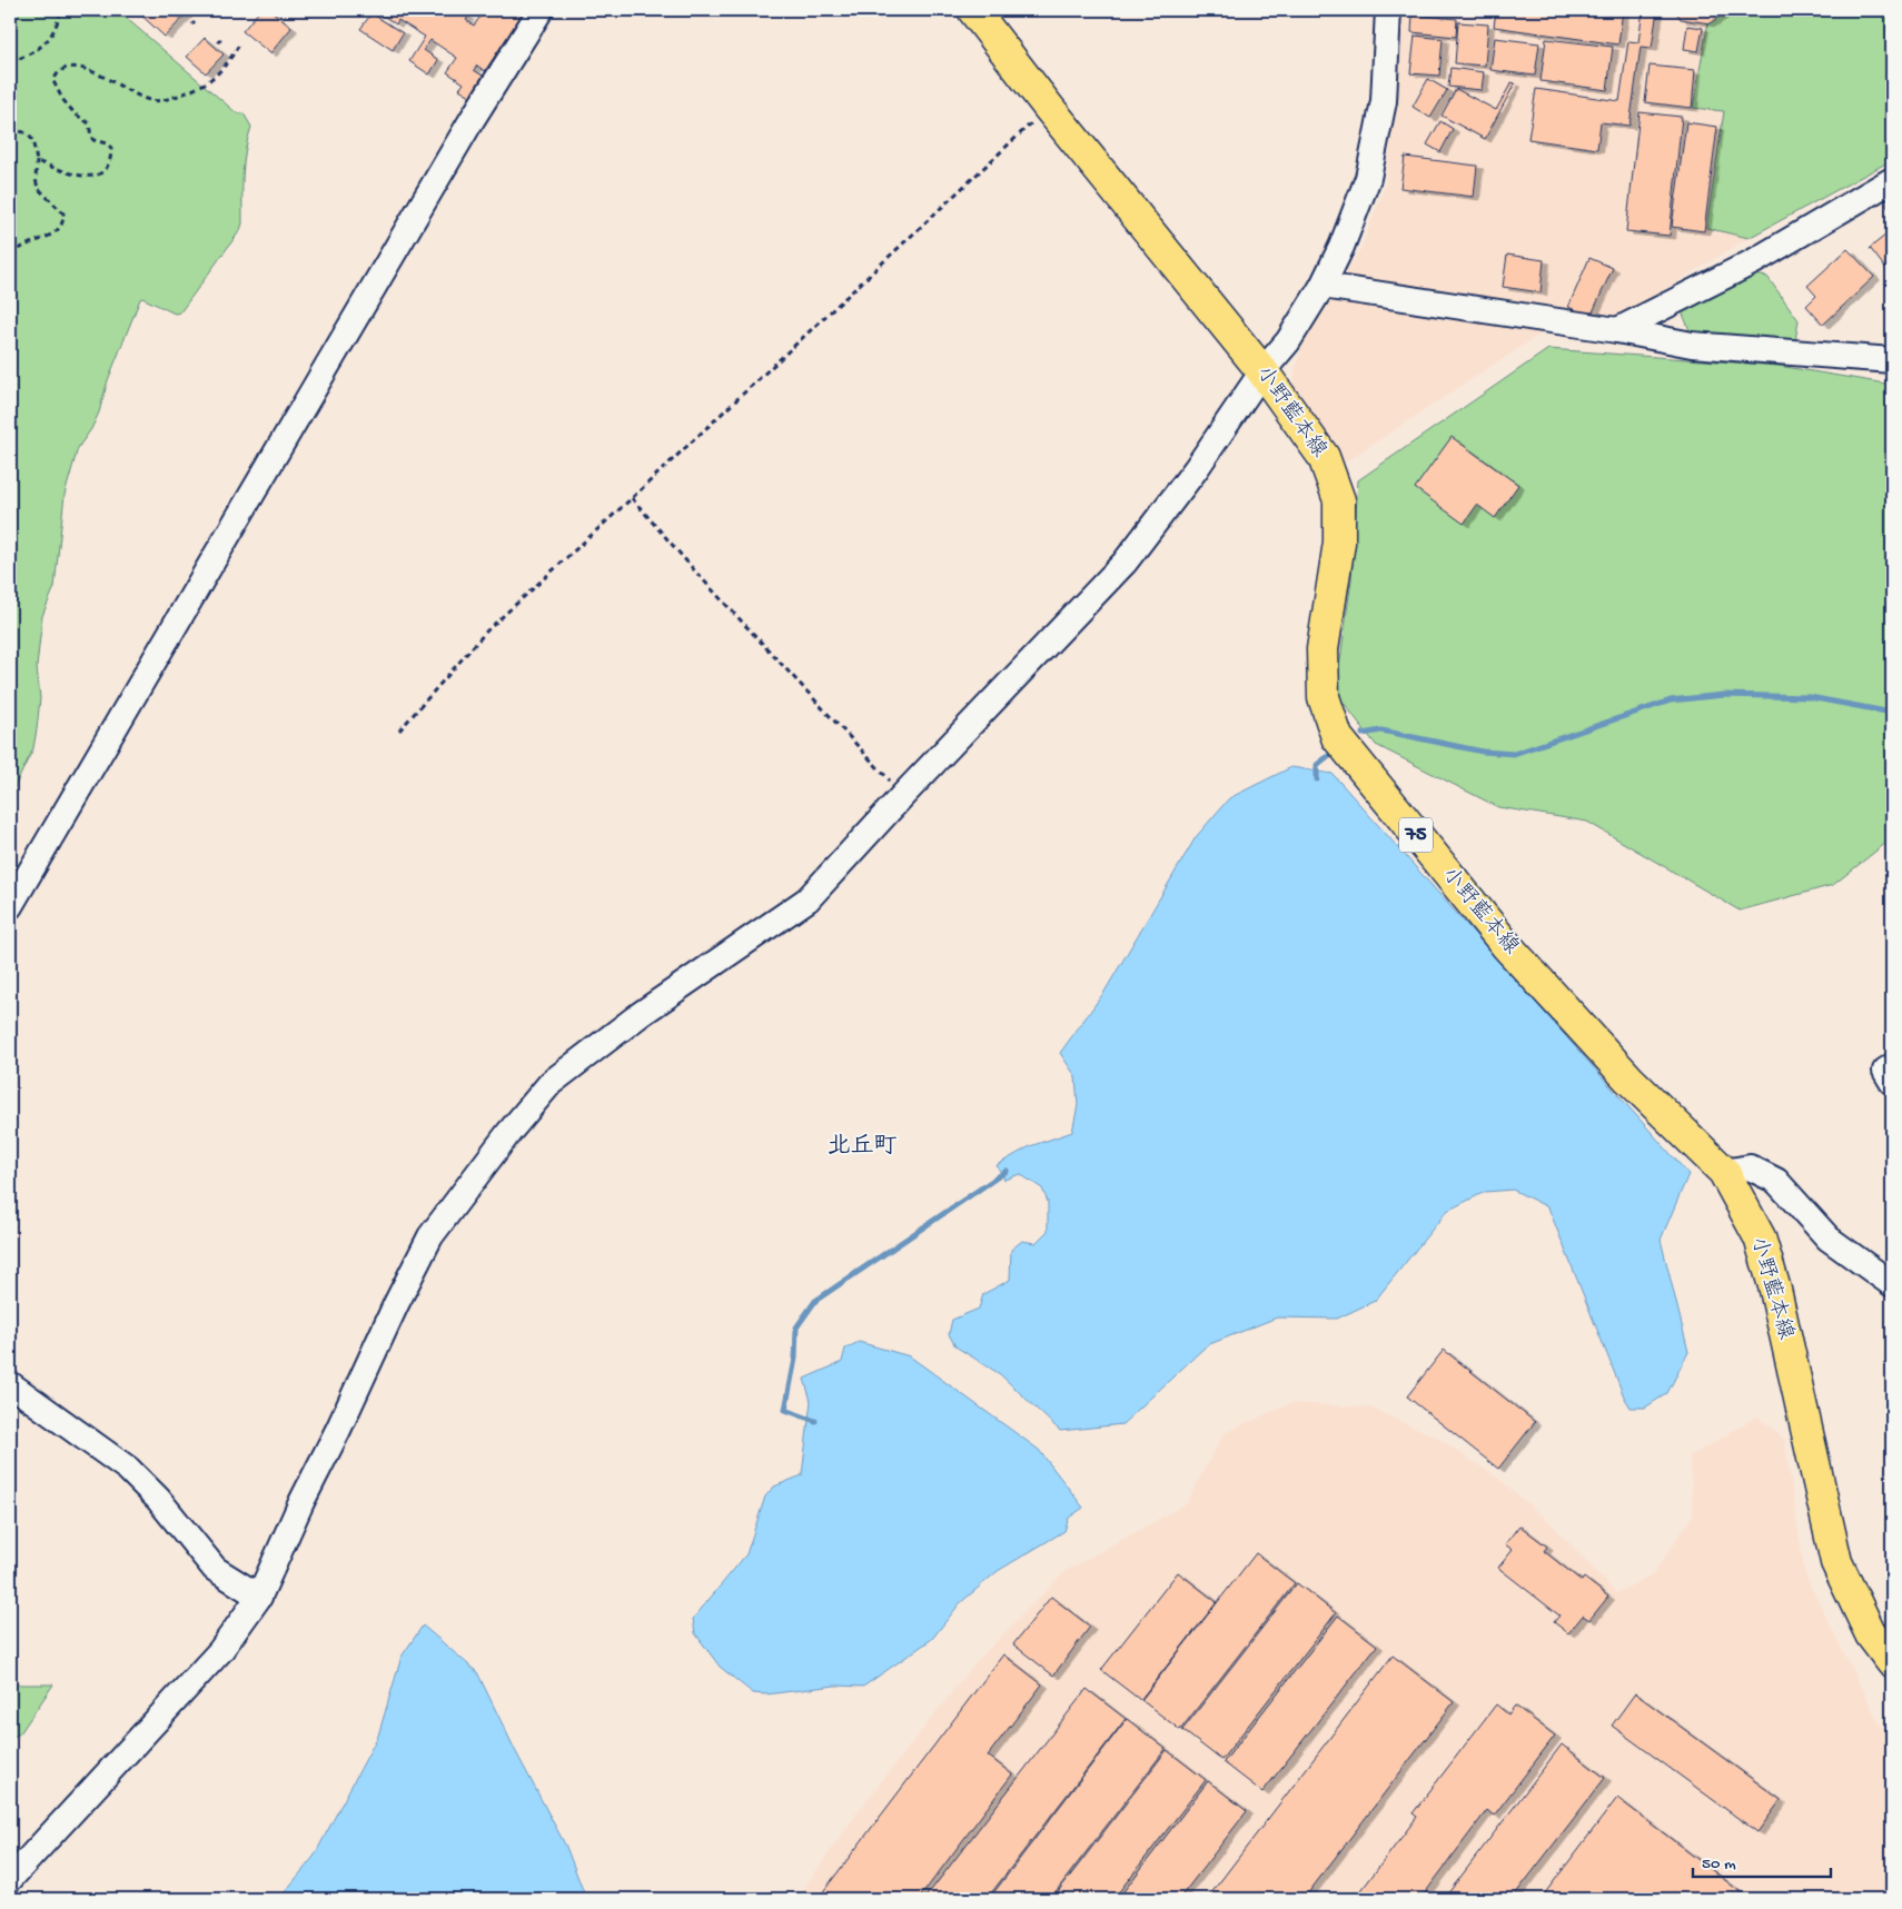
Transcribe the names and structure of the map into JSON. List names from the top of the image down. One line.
{"streets":{"main road":["小野藍本線","75"]},"districts":["北丘町"],"scale_bar":"50 m"}
